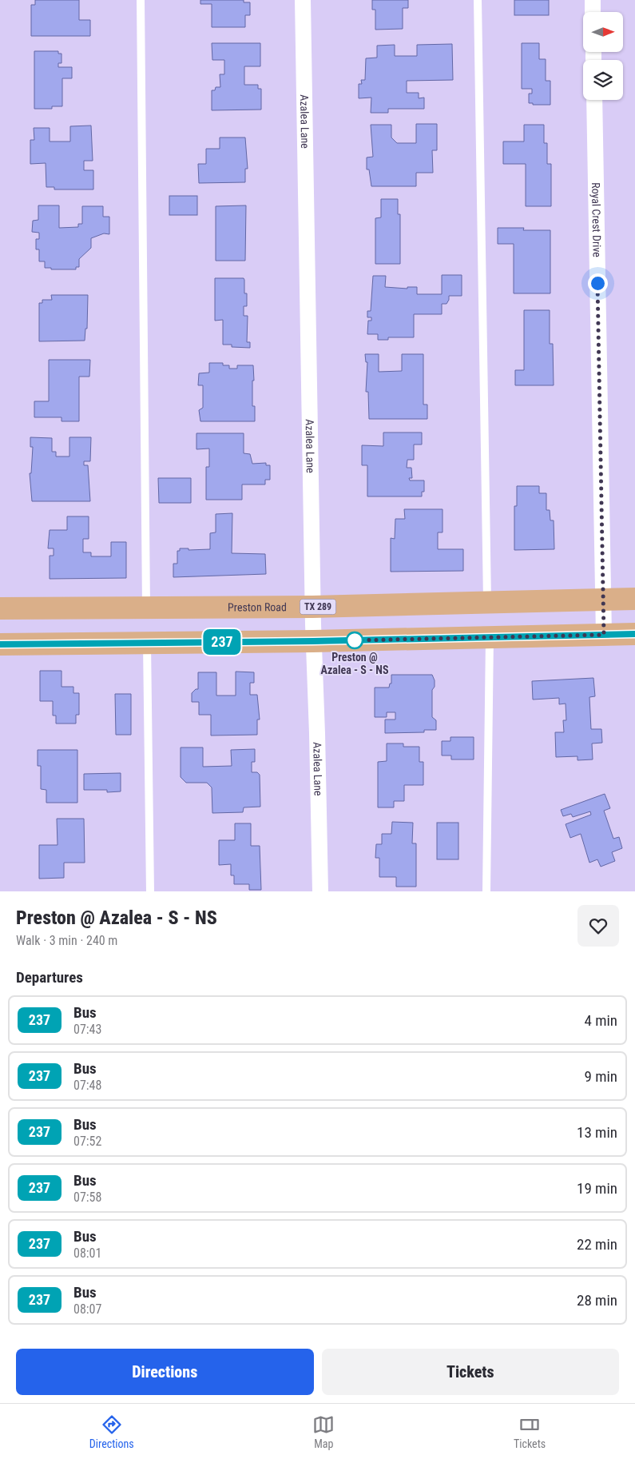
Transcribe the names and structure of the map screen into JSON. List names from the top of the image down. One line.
{"streets":{"main road":["Preston Road","TX 289"],"street":["Azalea Lane","Royal Crest Drive"]},"crossings":[["Azalea Lane","Preston Road"],["Royal Crest Drive","Preston Road"]],"places":["Preston @ Azalea - S - NS"],"lines":["bus line 237"],"north":"right","page":{"on_map":"237","heading":[["Preston @ Azalea - S - NS","Walk · 3 min · 240 m"],"Departures"],"list":[{"mark":"237","name":"Bus","note":"07:43","value":"4 min"},{"mark":"237","name":"Bus","note":"07:48","value":"9 min"},{"mark":"237","name":"Bus","note":"07:52","value":"13 min"},{"mark":"237","name":"Bus","note":"07:58","value":"19 min"},{"mark":"237","name":"Bus","note":"08:01","value":"22 min"},{"mark":"237","name":"Bus","note":"08:07","value":"28 min"}],"buttons":["Directions","Tickets"],"tabs":["Directions","Map","Tickets"]}}
